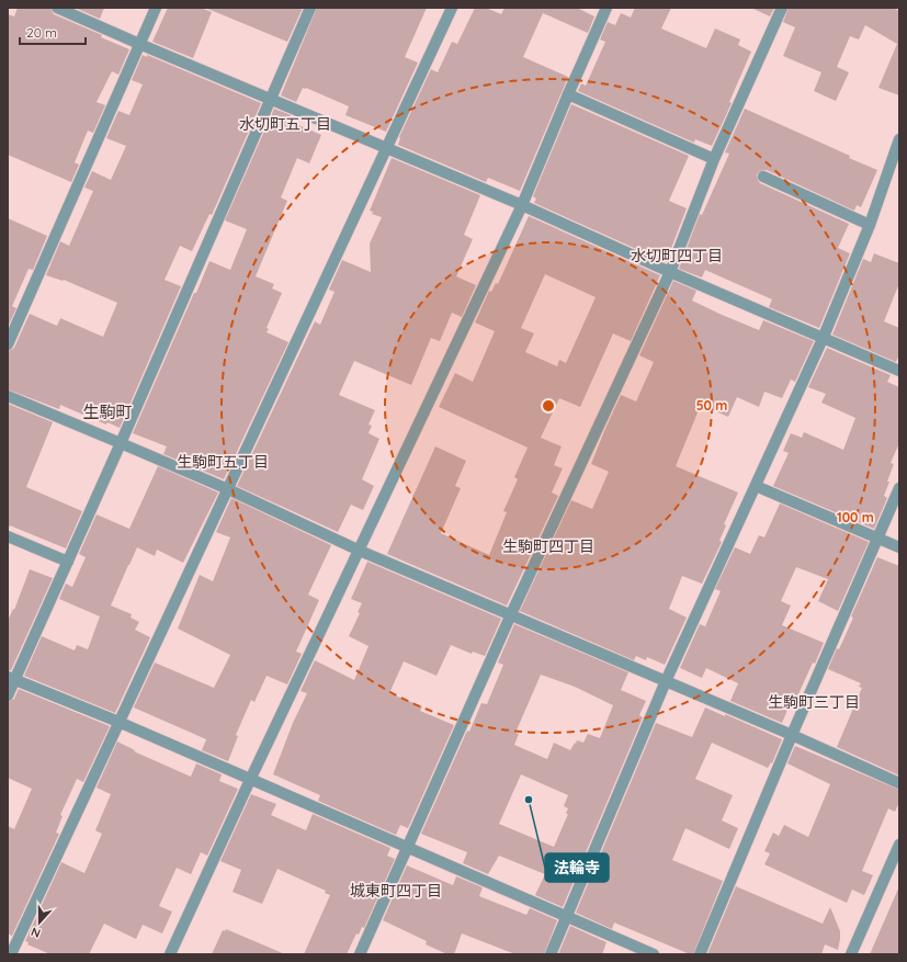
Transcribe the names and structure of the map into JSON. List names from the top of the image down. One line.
{"districts":["水切町五丁目","水切町四丁目","生駒町","生駒町五丁目","生駒町四丁目","生駒町三丁目","城東町四丁目"],"places":["法輪寺"],"scale_bar":"20 m","north":"bottom","rings":["50 m","100 m"]}
